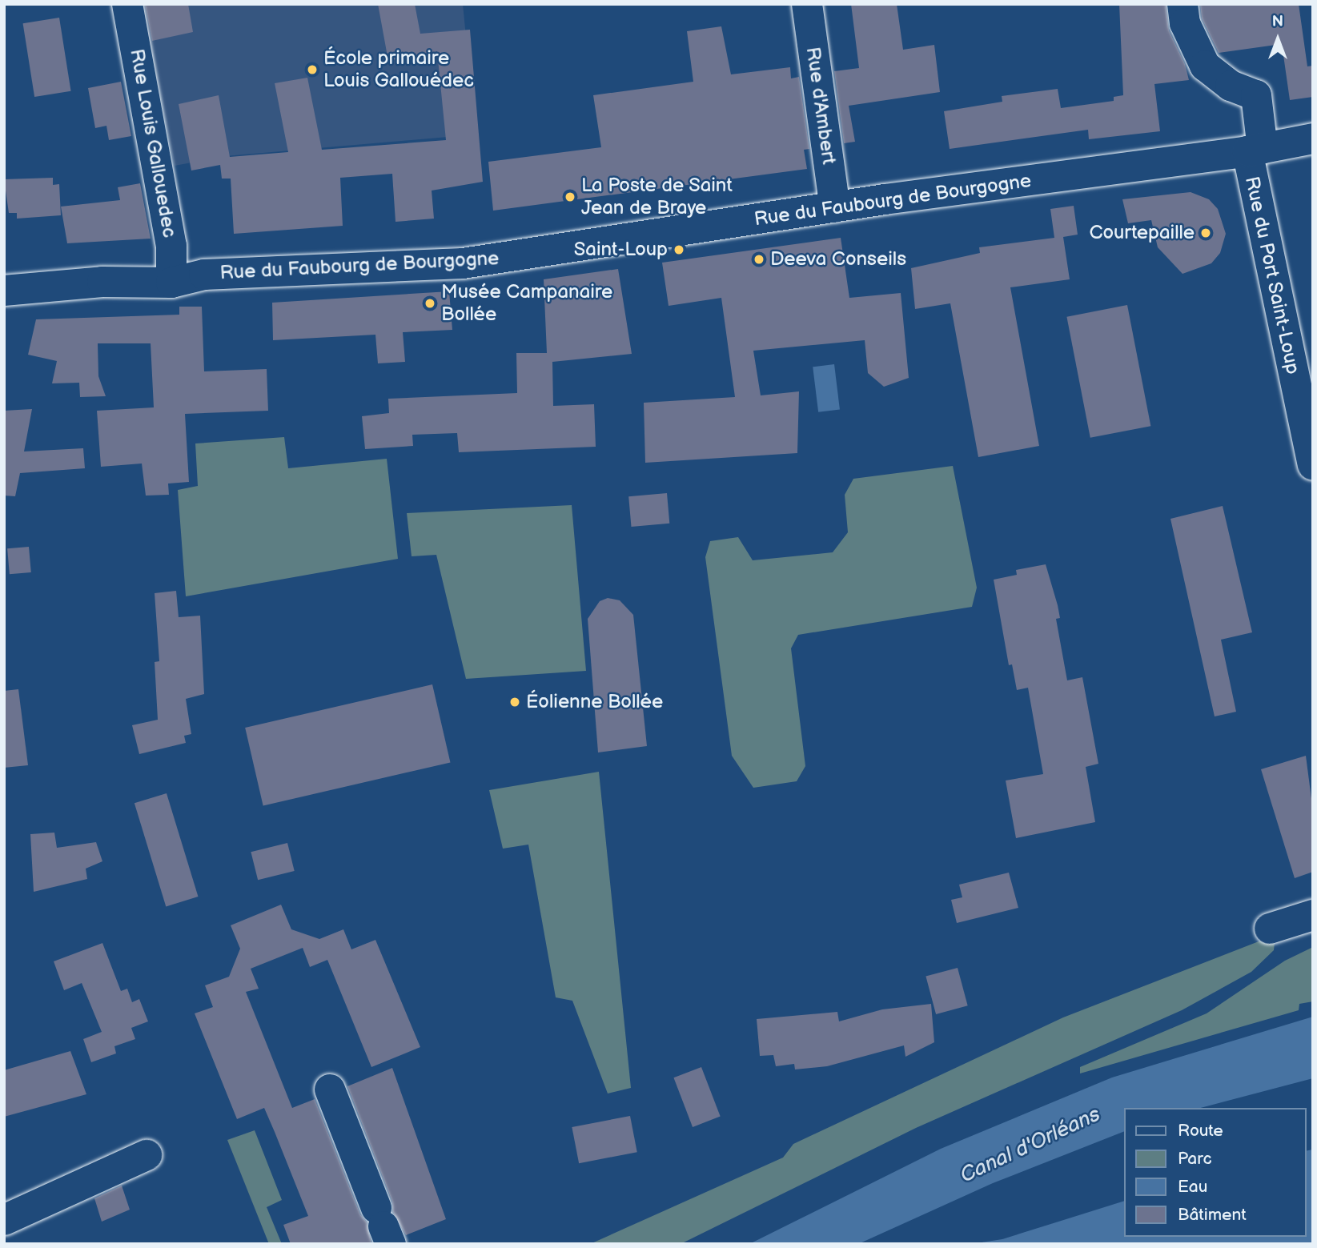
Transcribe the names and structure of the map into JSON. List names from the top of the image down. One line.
{"streets":{"main road":["Rue d'Ambert","Rue Louis Gallouedec","Rue du Faubourg de Bourgogne","Rue du Port Saint-Loup"]},"crossings":[["Rue d'Ambert","Rue du Faubourg de Bourgogne"],["Rue Louis Gallouedec","Rue du Faubourg de Bourgogne"],["Rue du Faubourg de Bourgogne","Rue du Port Saint-Loup"]],"water":["Canal d'Orléans"],"places":["École primaire Louis Gallouédec","La Poste de Saint Jean de Braye","Courtepaille","Saint-Loup","Deeva Conseils","Musée Campanaire Bollée","Éolienne Bollée"],"legend":["Route","Parc","Eau","Bâtiment"],"north":"top"}
